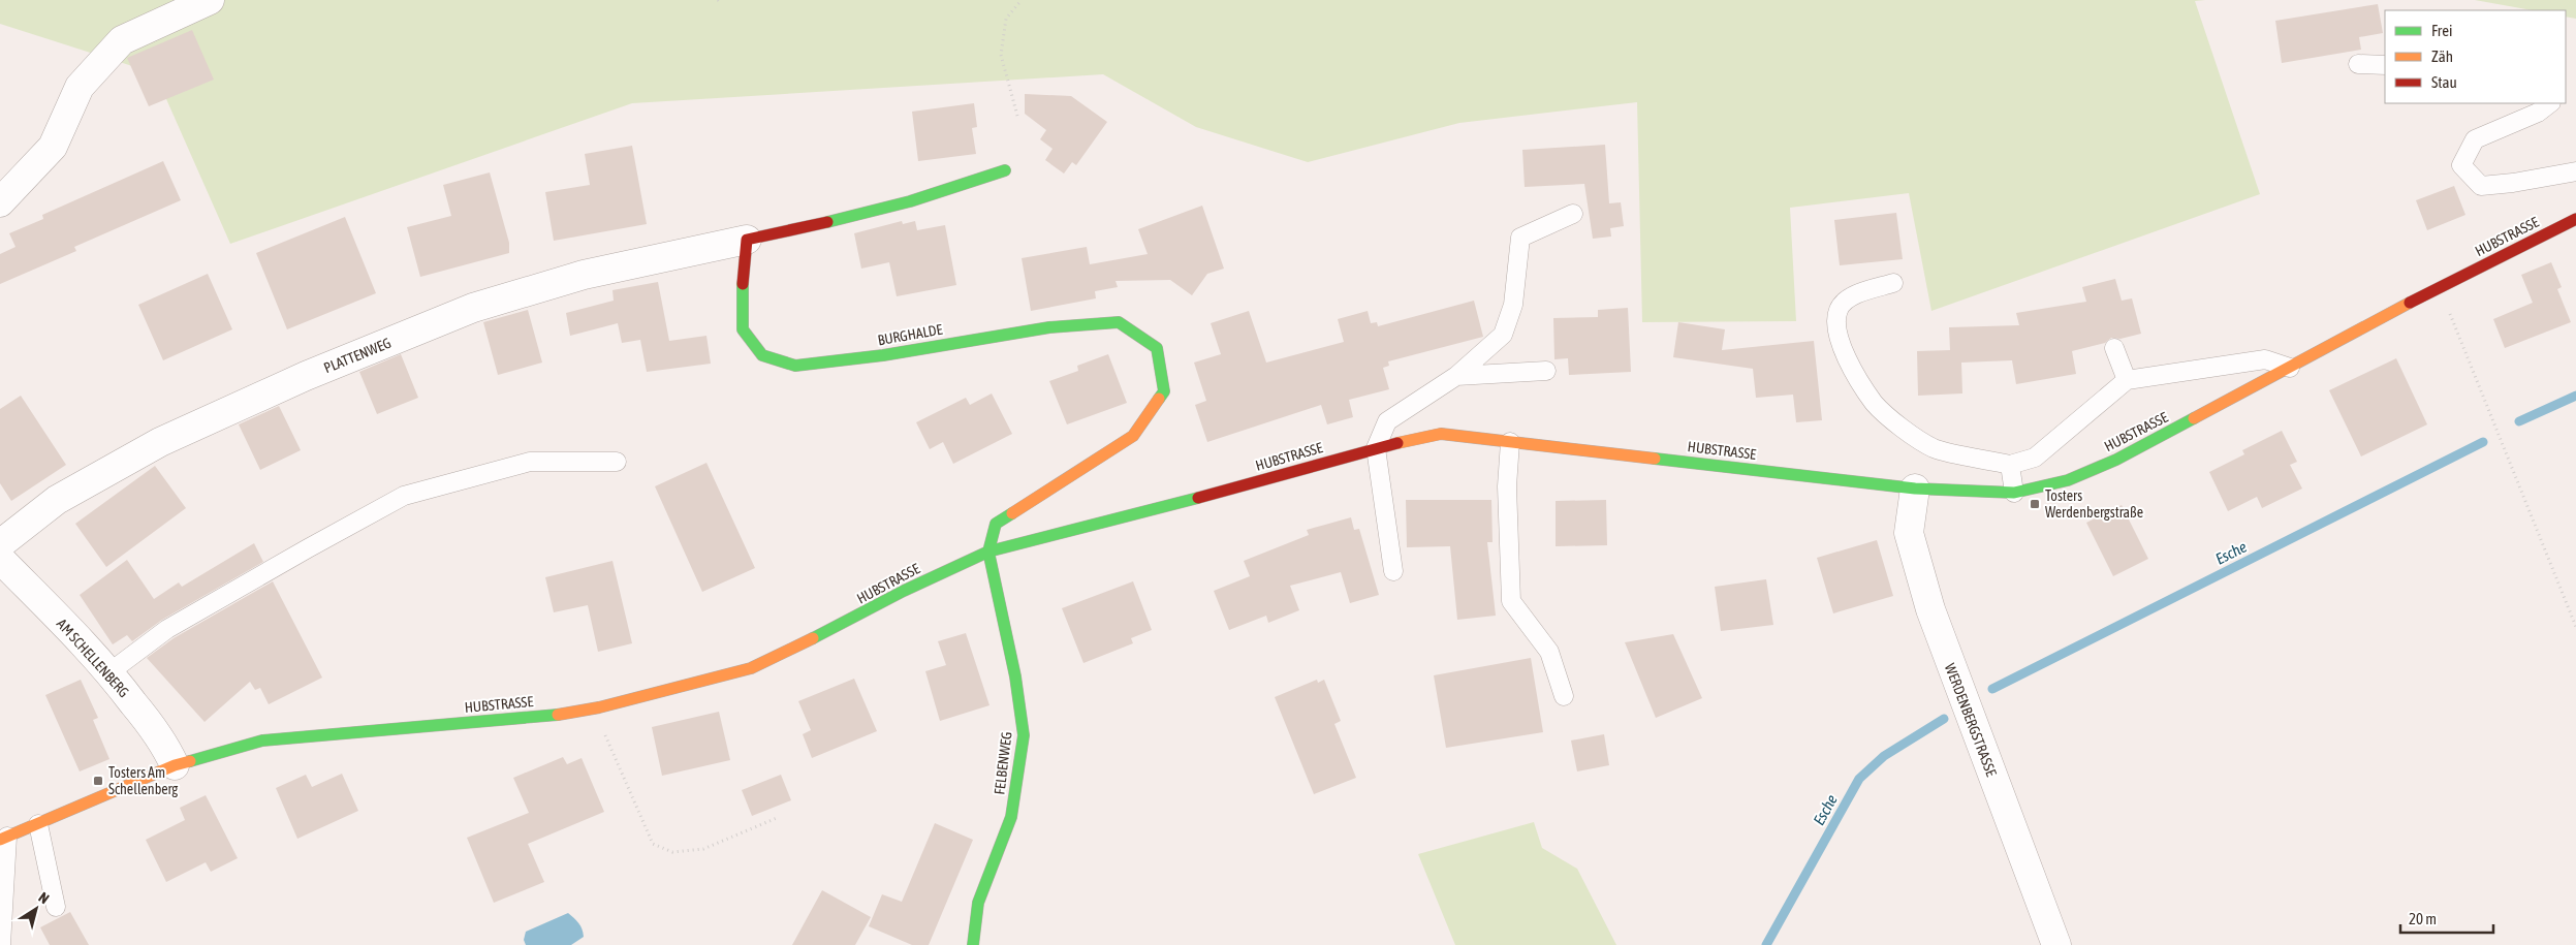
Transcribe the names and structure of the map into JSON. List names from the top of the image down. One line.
{"streets":{"street":["HUBSTRASSE","BURGHALDE","PLATTENWEG","AM SCHELLENBERG","WERDENBERGSTRASSE","FELBENWEG"]},"crossings":[["HUBSTRASSE","BURGHALDE"],["HUBSTRASSE","AM SCHELLENBERG"],["HUBSTRASSE","WERDENBERGSTRASSE"],["HUBSTRASSE","FELBENWEG"],["BURGHALDE","PLATTENWEG"],["BURGHALDE","FELBENWEG"]],"water":["Esche"],"places":{"transit":["Tosters Werdenbergstraße","Tosters Am Schellenberg"]},"legend":["Frei","Zäh","Stau"],"scale_bar":"20 m","north":"top right"}
